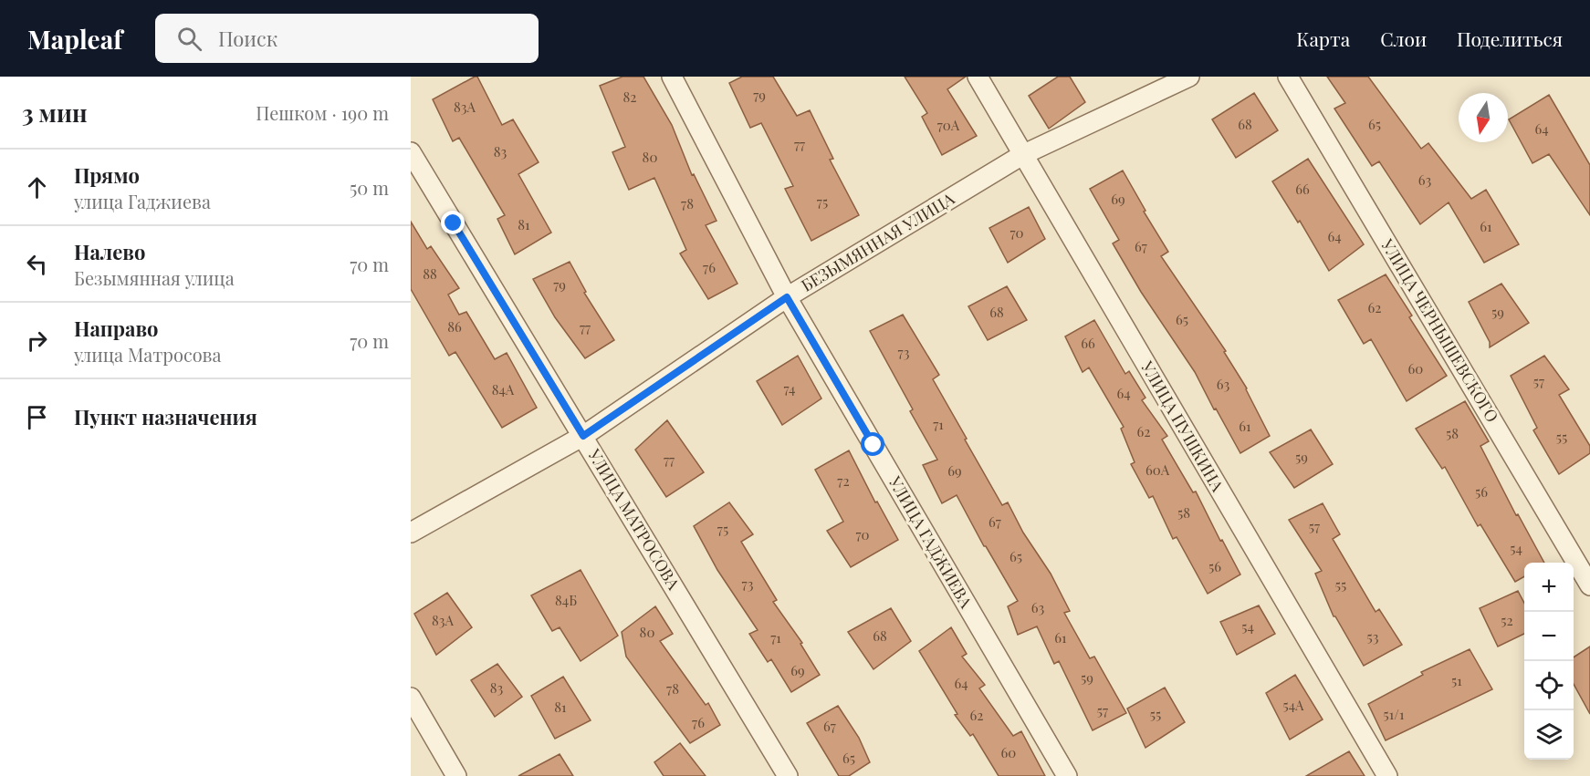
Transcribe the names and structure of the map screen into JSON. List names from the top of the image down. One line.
{"streets":{"street":["БЕЗЫМЯННАЯ УЛИЦА","УЛИЦА ЧЕРНЫШЕВСКОГО","УЛИЦА ПУШКИНА","УЛИЦА МАТРОСОВА","УЛИЦА ГАДЖИЕВА"]},"crossings":[["БЕЗЫМЯННАЯ УЛИЦА","УЛИЦА ПУШКИНА"],["БЕЗЫМЯННАЯ УЛИЦА","УЛИЦА МАТРОСОВА"],["БЕЗЫМЯННАЯ УЛИЦА","УЛИЦА ГАДЖИЕВА"]],"house_numbers":["79","82","83А","68","65","70А","64","77","83","80","63","66","69","75","78","81","61","70","64","67","76","88","79","62","68","59","65","86","77","66","73","60","57","63","74","84А","64","71","61","62","58","55","59","77","60А","69","72","56","58","67","57","75","70","54","65","56","73","55","84Б","63","83А","52","54","80","68","53","71","61","69","59","51","64","83","78","54А","81","57","55","51/1","62","76","67","60","65"],"north":"bottom","page":{"header":"Mapleaf","search":"Поиск","nav":["Карта","Слои","Поделиться"],"heading":["3 мин","Пешком · 190 m"],"list":[["Прямо","улица Гаджиева","50 m"],["Налево","Безымянная улица","70 m"],["Направо","улица Матросова","70 m"],"Пункт назначения"],"map_buttons":["+","−"]}}
